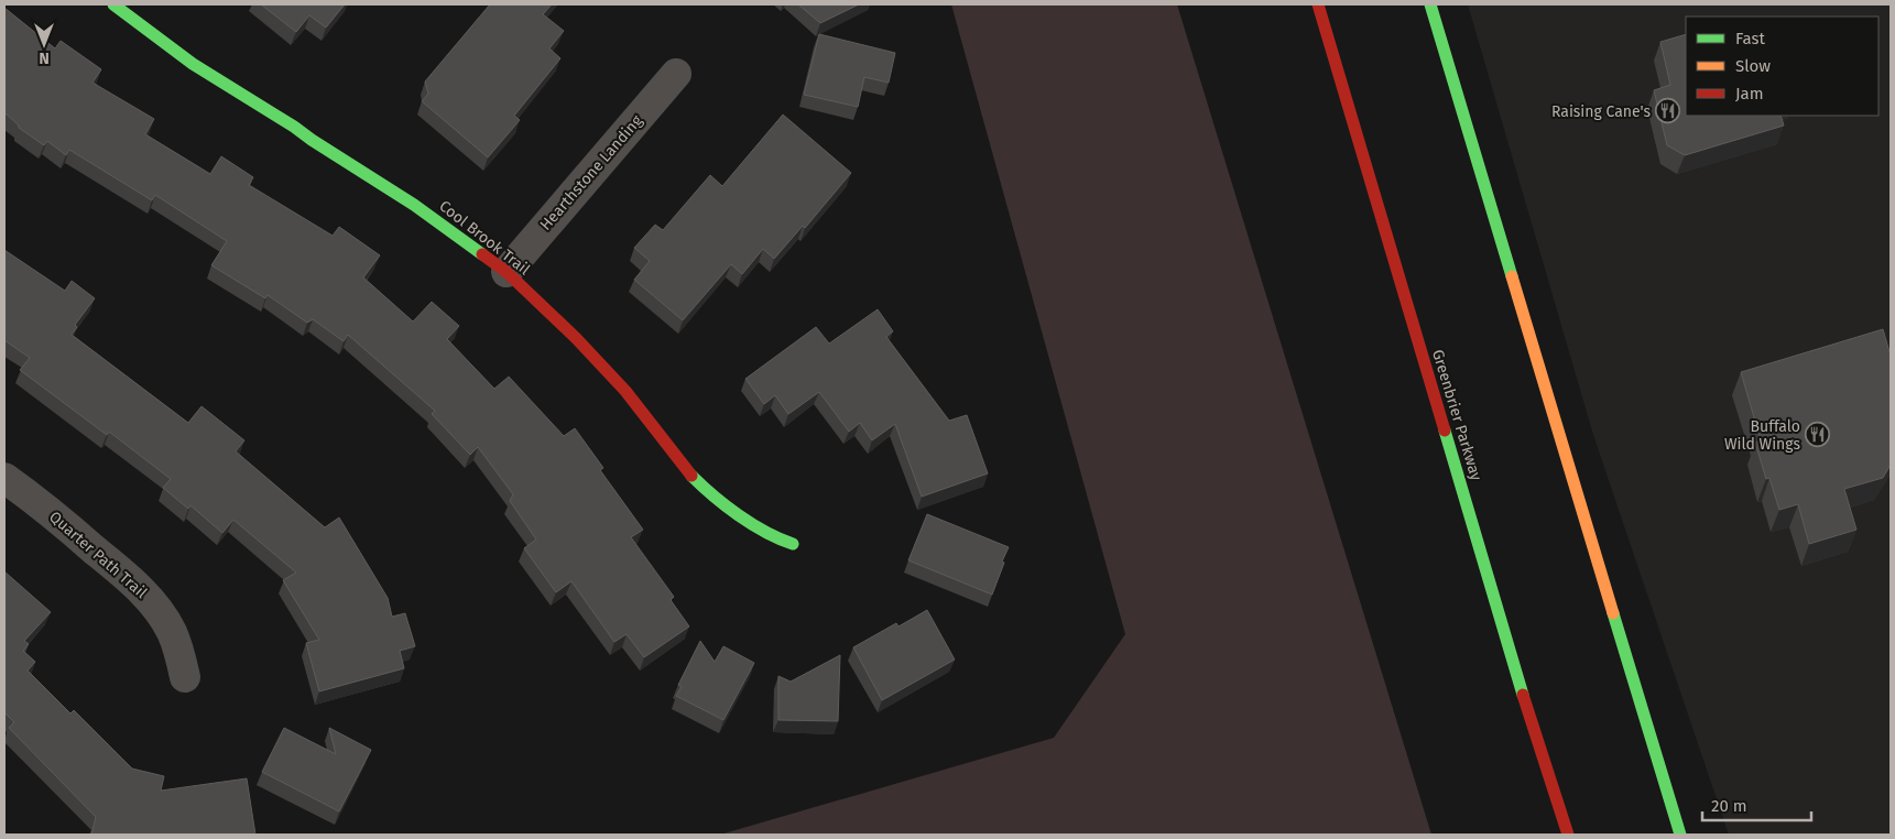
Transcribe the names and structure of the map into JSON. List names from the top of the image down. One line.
{"streets":{"main road":["Cool Brook Trail","Greenbrier Parkway"],"street":["Hearthstone Landing","Quarter Path Trail"]},"crossings":[["Hearthstone Landing","Cool Brook Trail"]],"places":{"restaurant":["Raising Cane's","Buffalo Wild Wings"]},"legend":["Fast","Slow","Jam"],"scale_bar":"20 m","north":"bottom"}
